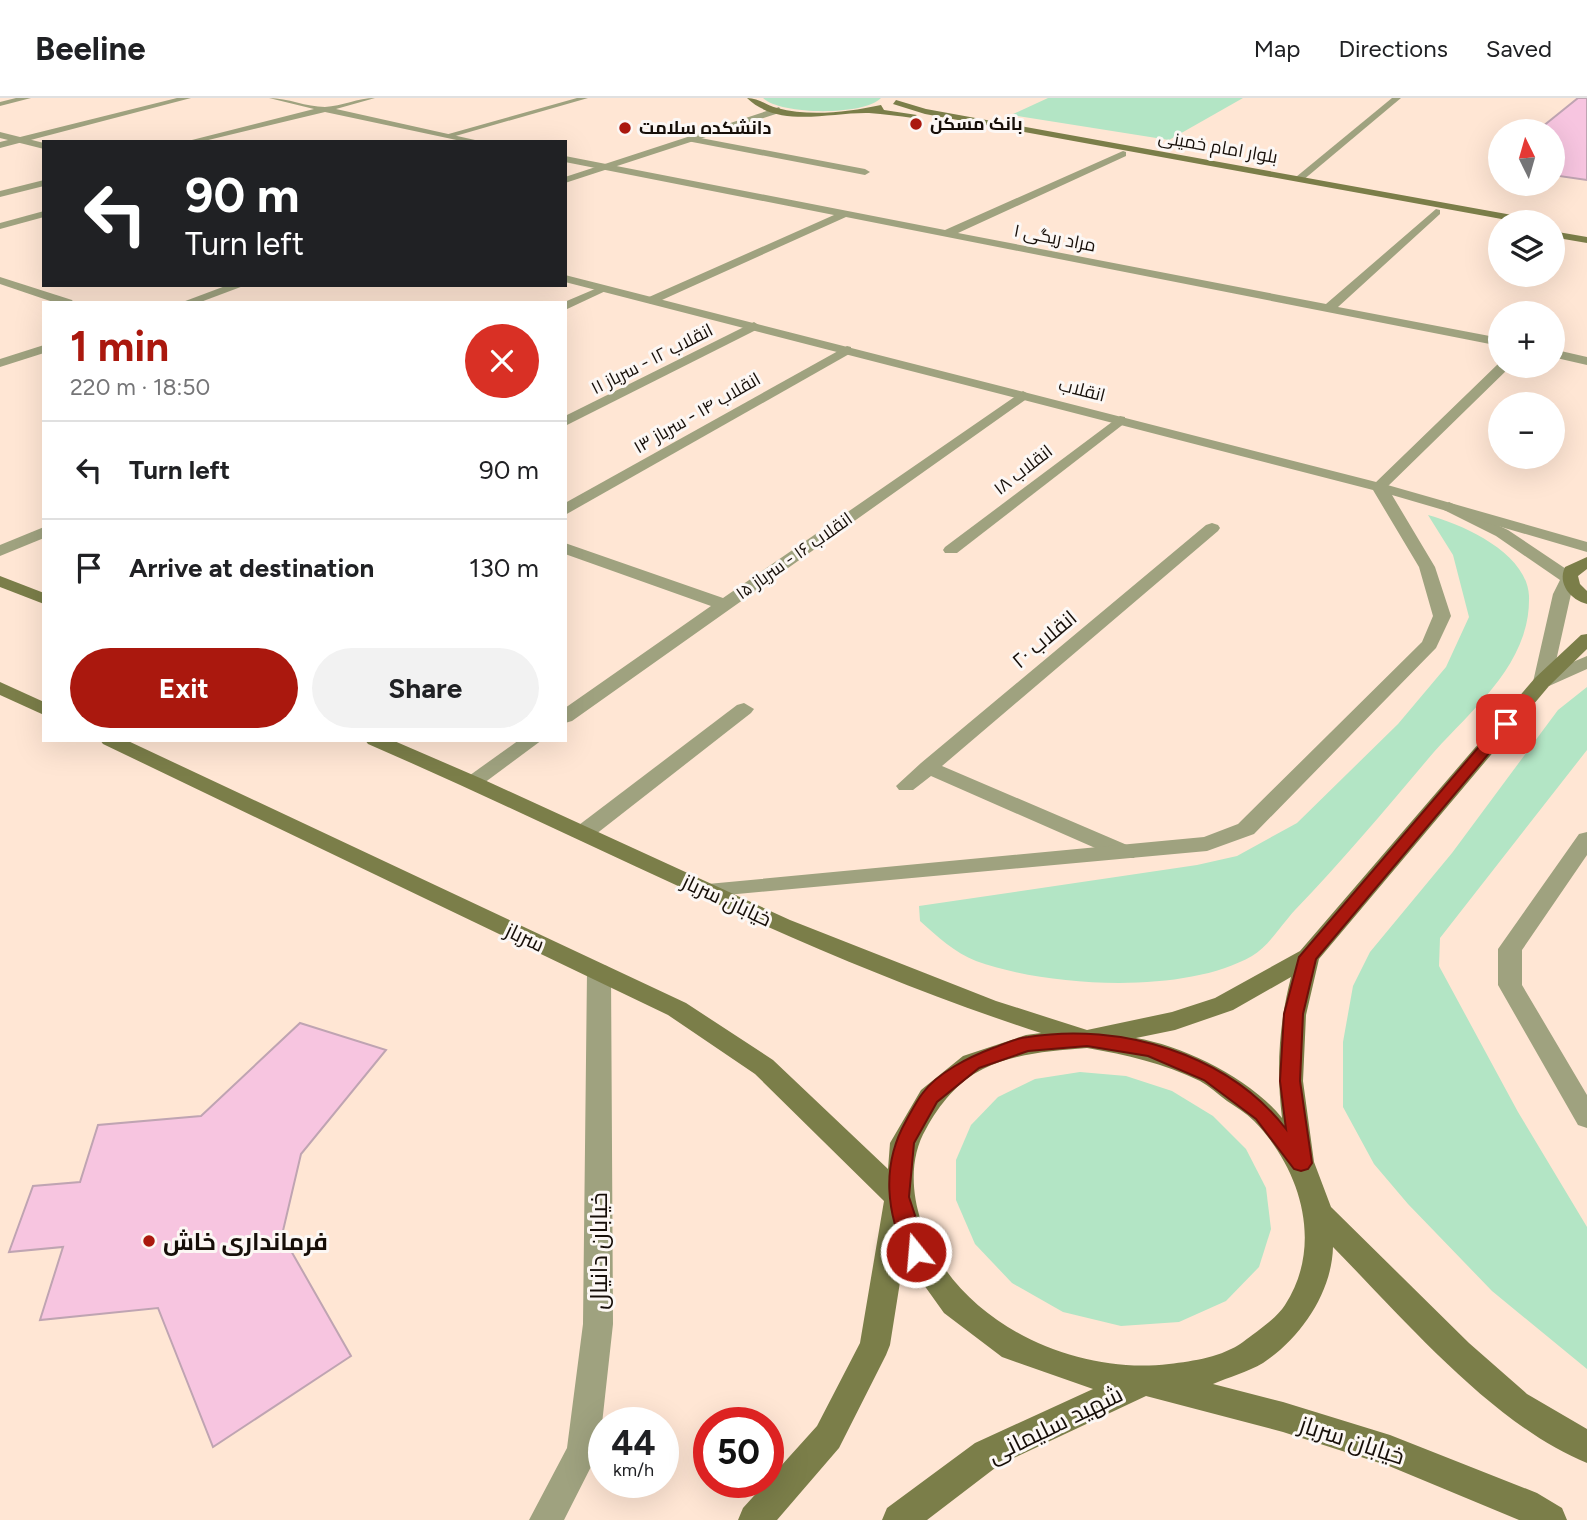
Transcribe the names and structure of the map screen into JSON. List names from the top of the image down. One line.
{"streets":{"main road":["بلوار امام خمینی","خیابان سرباز","سرباز","شهید سلیمانی"],"street":["مراد ریگی ۱","انقلاب ۱۲ - سرباز ۱۱","انقلاب","انقلاب ۱۴ - سرباز ۱۳","انقلاب ۱۸","انقلاب ۱۶ - سرباز ۱۵","انقلاب ۲۰","خیابان دانیال"]},"crossings":[["انقلاب ۱۲ - سرباز ۱۱","انقلاب"],["انقلاب","انقلاب ۱۴ - سرباز ۱۳"],["انقلاب","انقلاب ۱۸"],["انقلاب","انقلاب ۱۶ - سرباز ۱۵"],["خیابان سرباز","شهید سلیمانی"],["سرباز","خیابان دانیال"]],"places":["بانک مسکن","دانشکده سلامت","فرمانداری خاش"],"north":"top","page":{"header":"Beeline","nav":["Map","Directions","Saved"],"map_buttons":["+","−"],"turn":["90 m","Turn left"],"heading":["1 min","220 m · 18:50"],"list":[{"name":"Turn left","value":"90 m"},{"name":"Arrive at destination","value":"130 m"}],"buttons":["Exit","Share"],"speed":"44 km/h","limit":"50"}}
